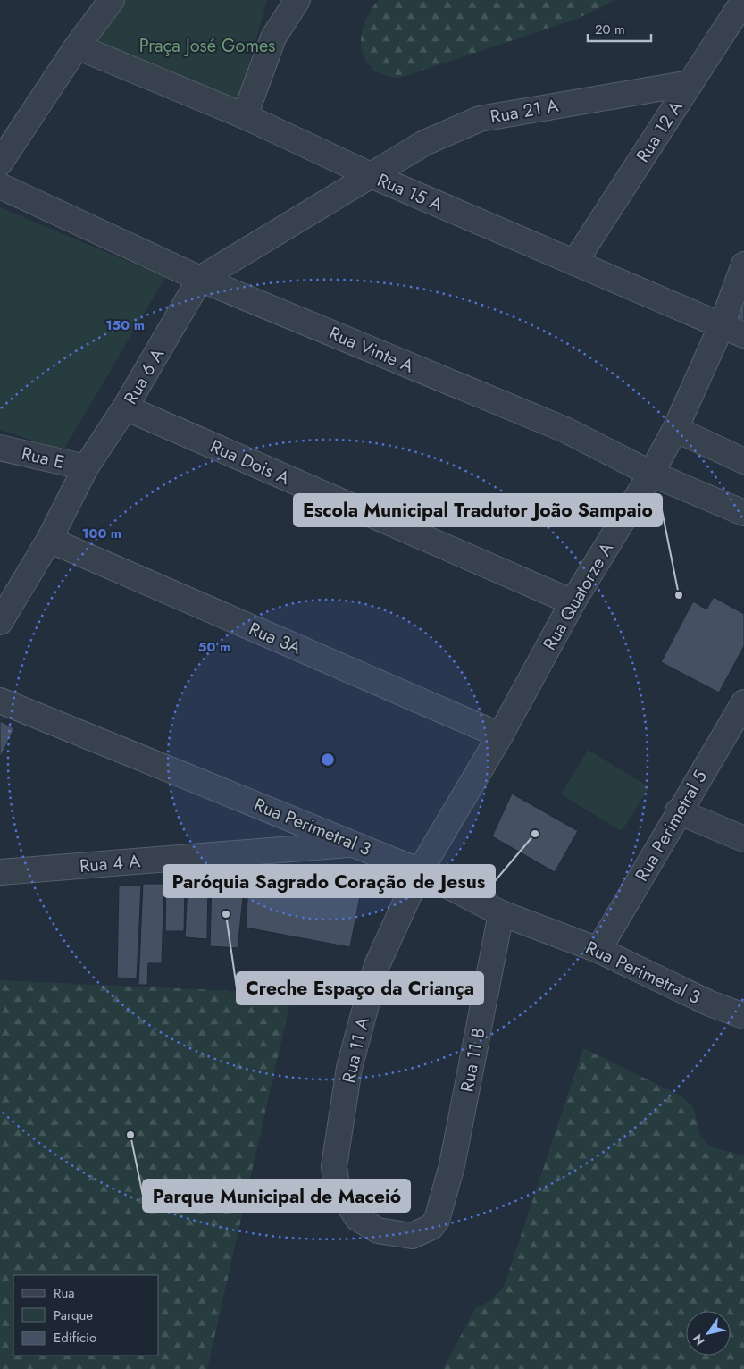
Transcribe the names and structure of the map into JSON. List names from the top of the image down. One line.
{"streets":{"street":["Rua 21 A","Rua 12 A","Rua 15 A","Rua Vinte A","Rua 6 A","Rua E","Rua Dois A","Rua Quatorze A","Rua 3A","Rua Perimetral 5","Rua Perimetral 3","Rua 4 A","Rua 11 A","Rua 11 B"]},"crossings":[["Rua 21 A","Rua 12 A"],["Rua 21 A","Rua 15 A"],["Rua 21 A","Rua 6 A"],["Rua 12 A","Rua 15 A"],["Rua 15 A","Rua 6 A"],["Rua 15 A","Rua Quatorze A"],["Rua Vinte A","Rua 6 A"],["Rua Vinte A","Rua Quatorze A"],["Rua 6 A","Rua E"],["Rua 6 A","Rua Dois A"],["Rua 6 A","Rua 3A"],["Rua Dois A","Rua Quatorze A"],["Rua Quatorze A","Rua 3A"],["Rua Quatorze A","Rua Perimetral 3"],["Rua Quatorze A","Rua 11 A"],["Rua Perimetral 5","Rua Perimetral 3"],["Rua Perimetral 3","Rua 4 A"],["Rua Perimetral 3","Rua 11 A"],["Rua Perimetral 3","Rua 11 B"],["Rua 11 A","Rua 11 B"]],"parks":["Praça José Gomes"],"places":["Escola Municipal Tradutor João Sampaio","Paróquia Sagrado Coração de Jesus","Creche Espaço da Criança","Parque Municipal de Maceió"],"legend":["Rua","Parque","Edifício"],"scale_bar":"20 m","north":"bottom left","rings":["150 m","100 m","50 m"]}
